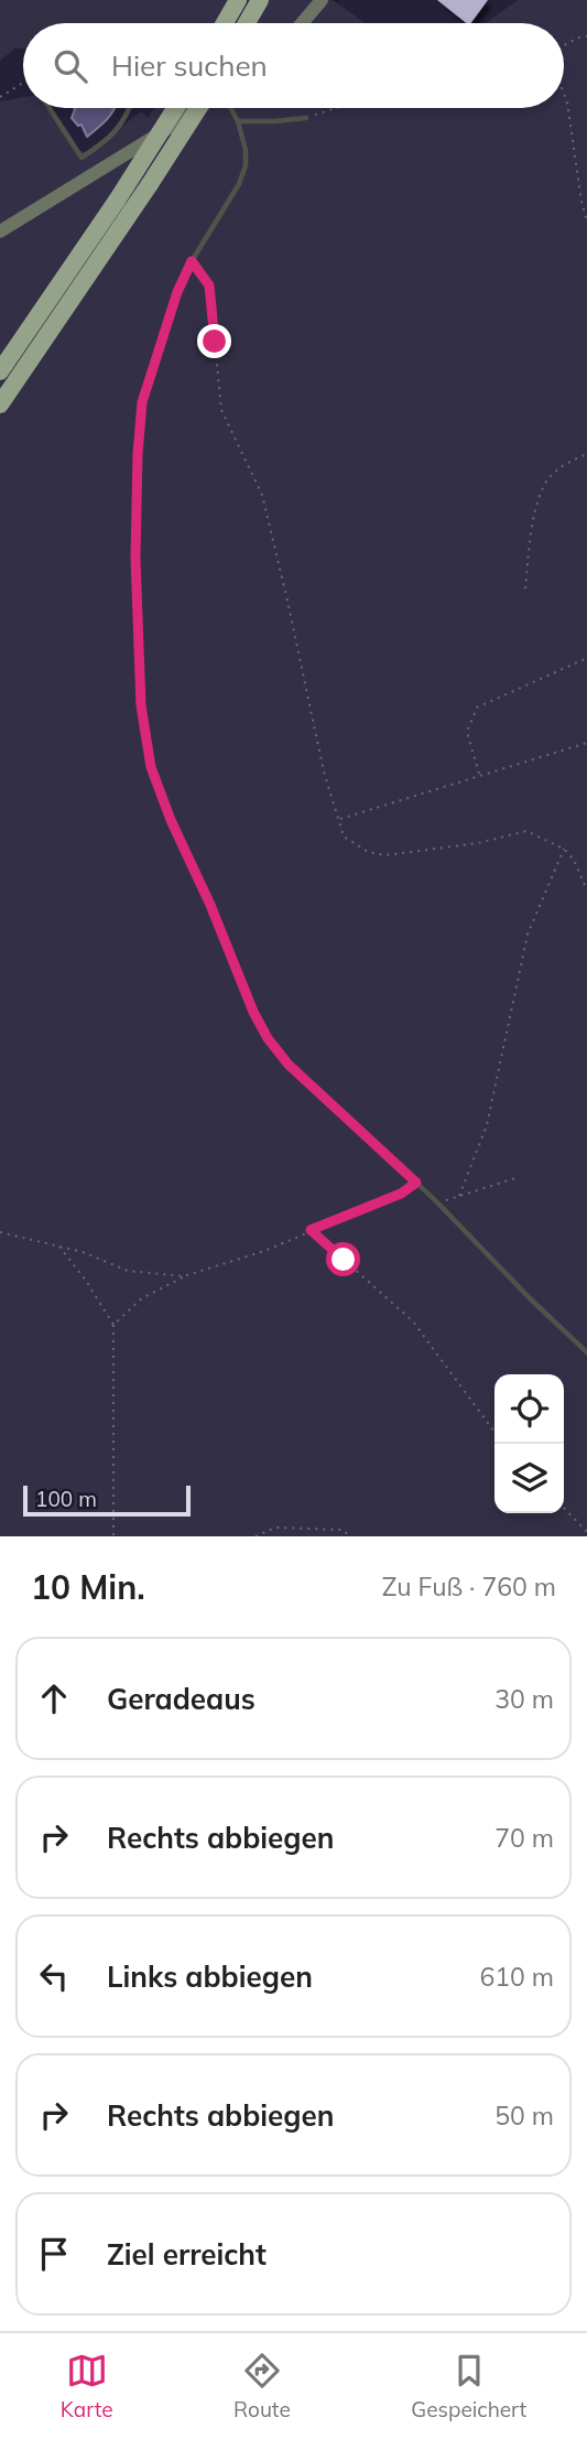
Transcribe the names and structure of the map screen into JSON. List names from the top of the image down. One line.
{"scale_bar":"100 m","page":{"search":"Hier suchen","scale":"100 m","heading":["10 Min.","Zu Fuß · 760 m"],"list":[["Geradeaus","30 m"],["Rechts abbiegen","70 m"],["Links abbiegen","610 m"],["Rechts abbiegen","50 m"],"Ziel erreicht"],"nav":["Karte","Route","Gespeichert"]}}
